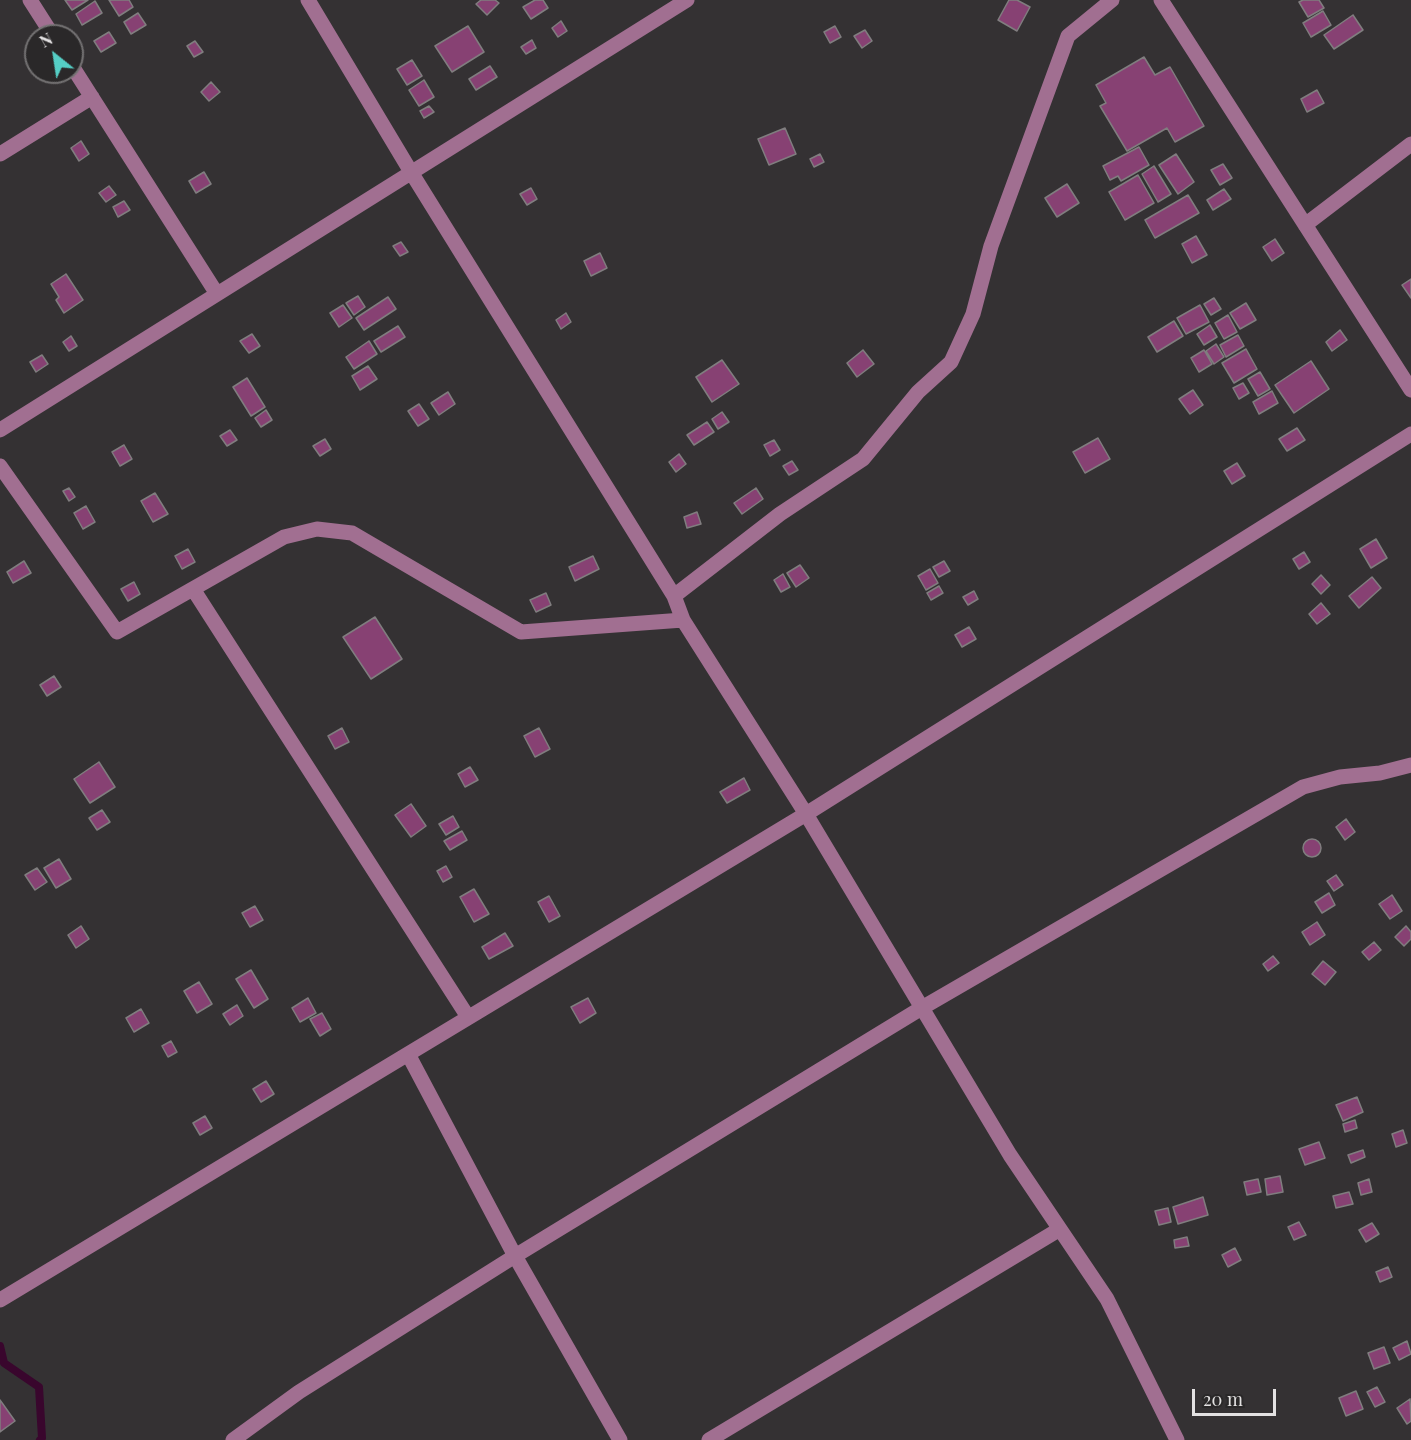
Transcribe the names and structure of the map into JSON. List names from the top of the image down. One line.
{"scale_bar":"20 m","north":"top left"}
